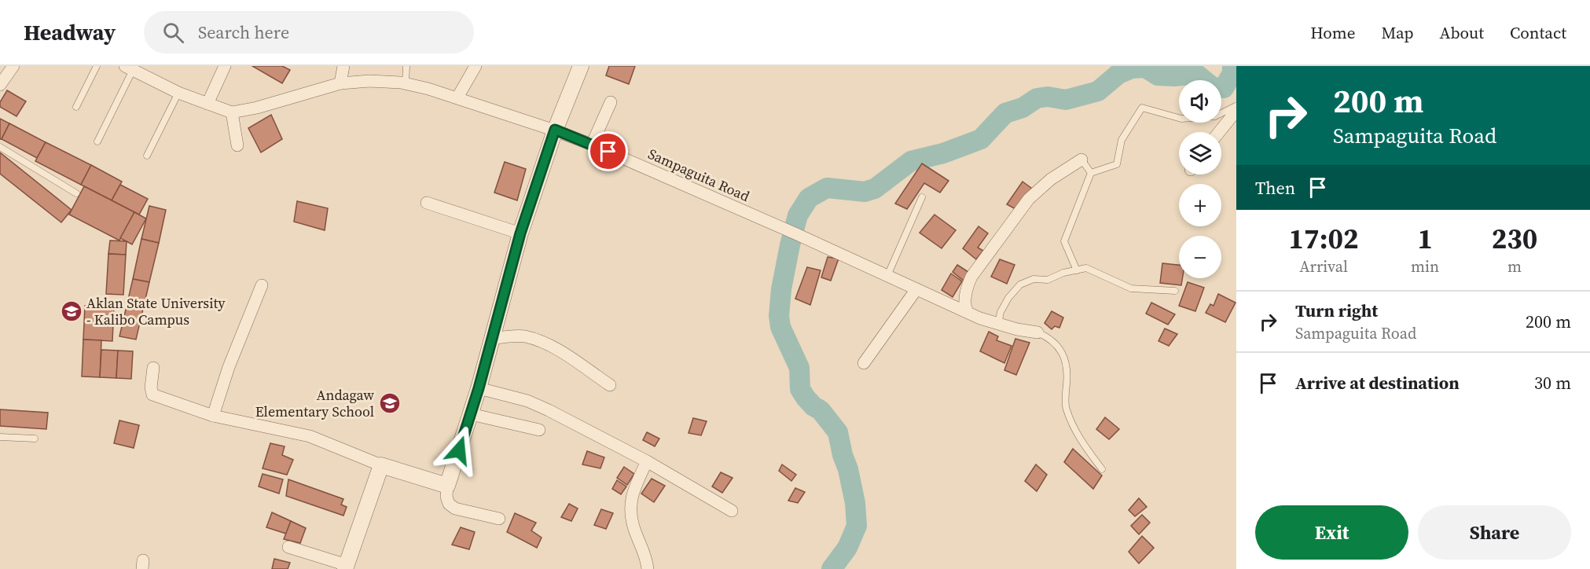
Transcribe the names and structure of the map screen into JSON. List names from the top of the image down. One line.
{"streets":{"street":["Sampaguita Road"]},"places":{"school or university":["Aklan State University - Kalibo Campus","Andagaw Elementary School"]},"page":{"header":"Headway","search":"Search here","nav":["Home","Map","About","Contact"],"turn":["200 m","Sampaguita Road"],"map_buttons":["+","−"],"then":"Then","eta":["17:02","Arrival","1","min","230","m"],"list":[{"name":"Turn right","note":"Sampaguita Road","value":"200 m"},{"name":"Arrive at destination","value":"30 m"}],"buttons":["Exit","Share"]}}
